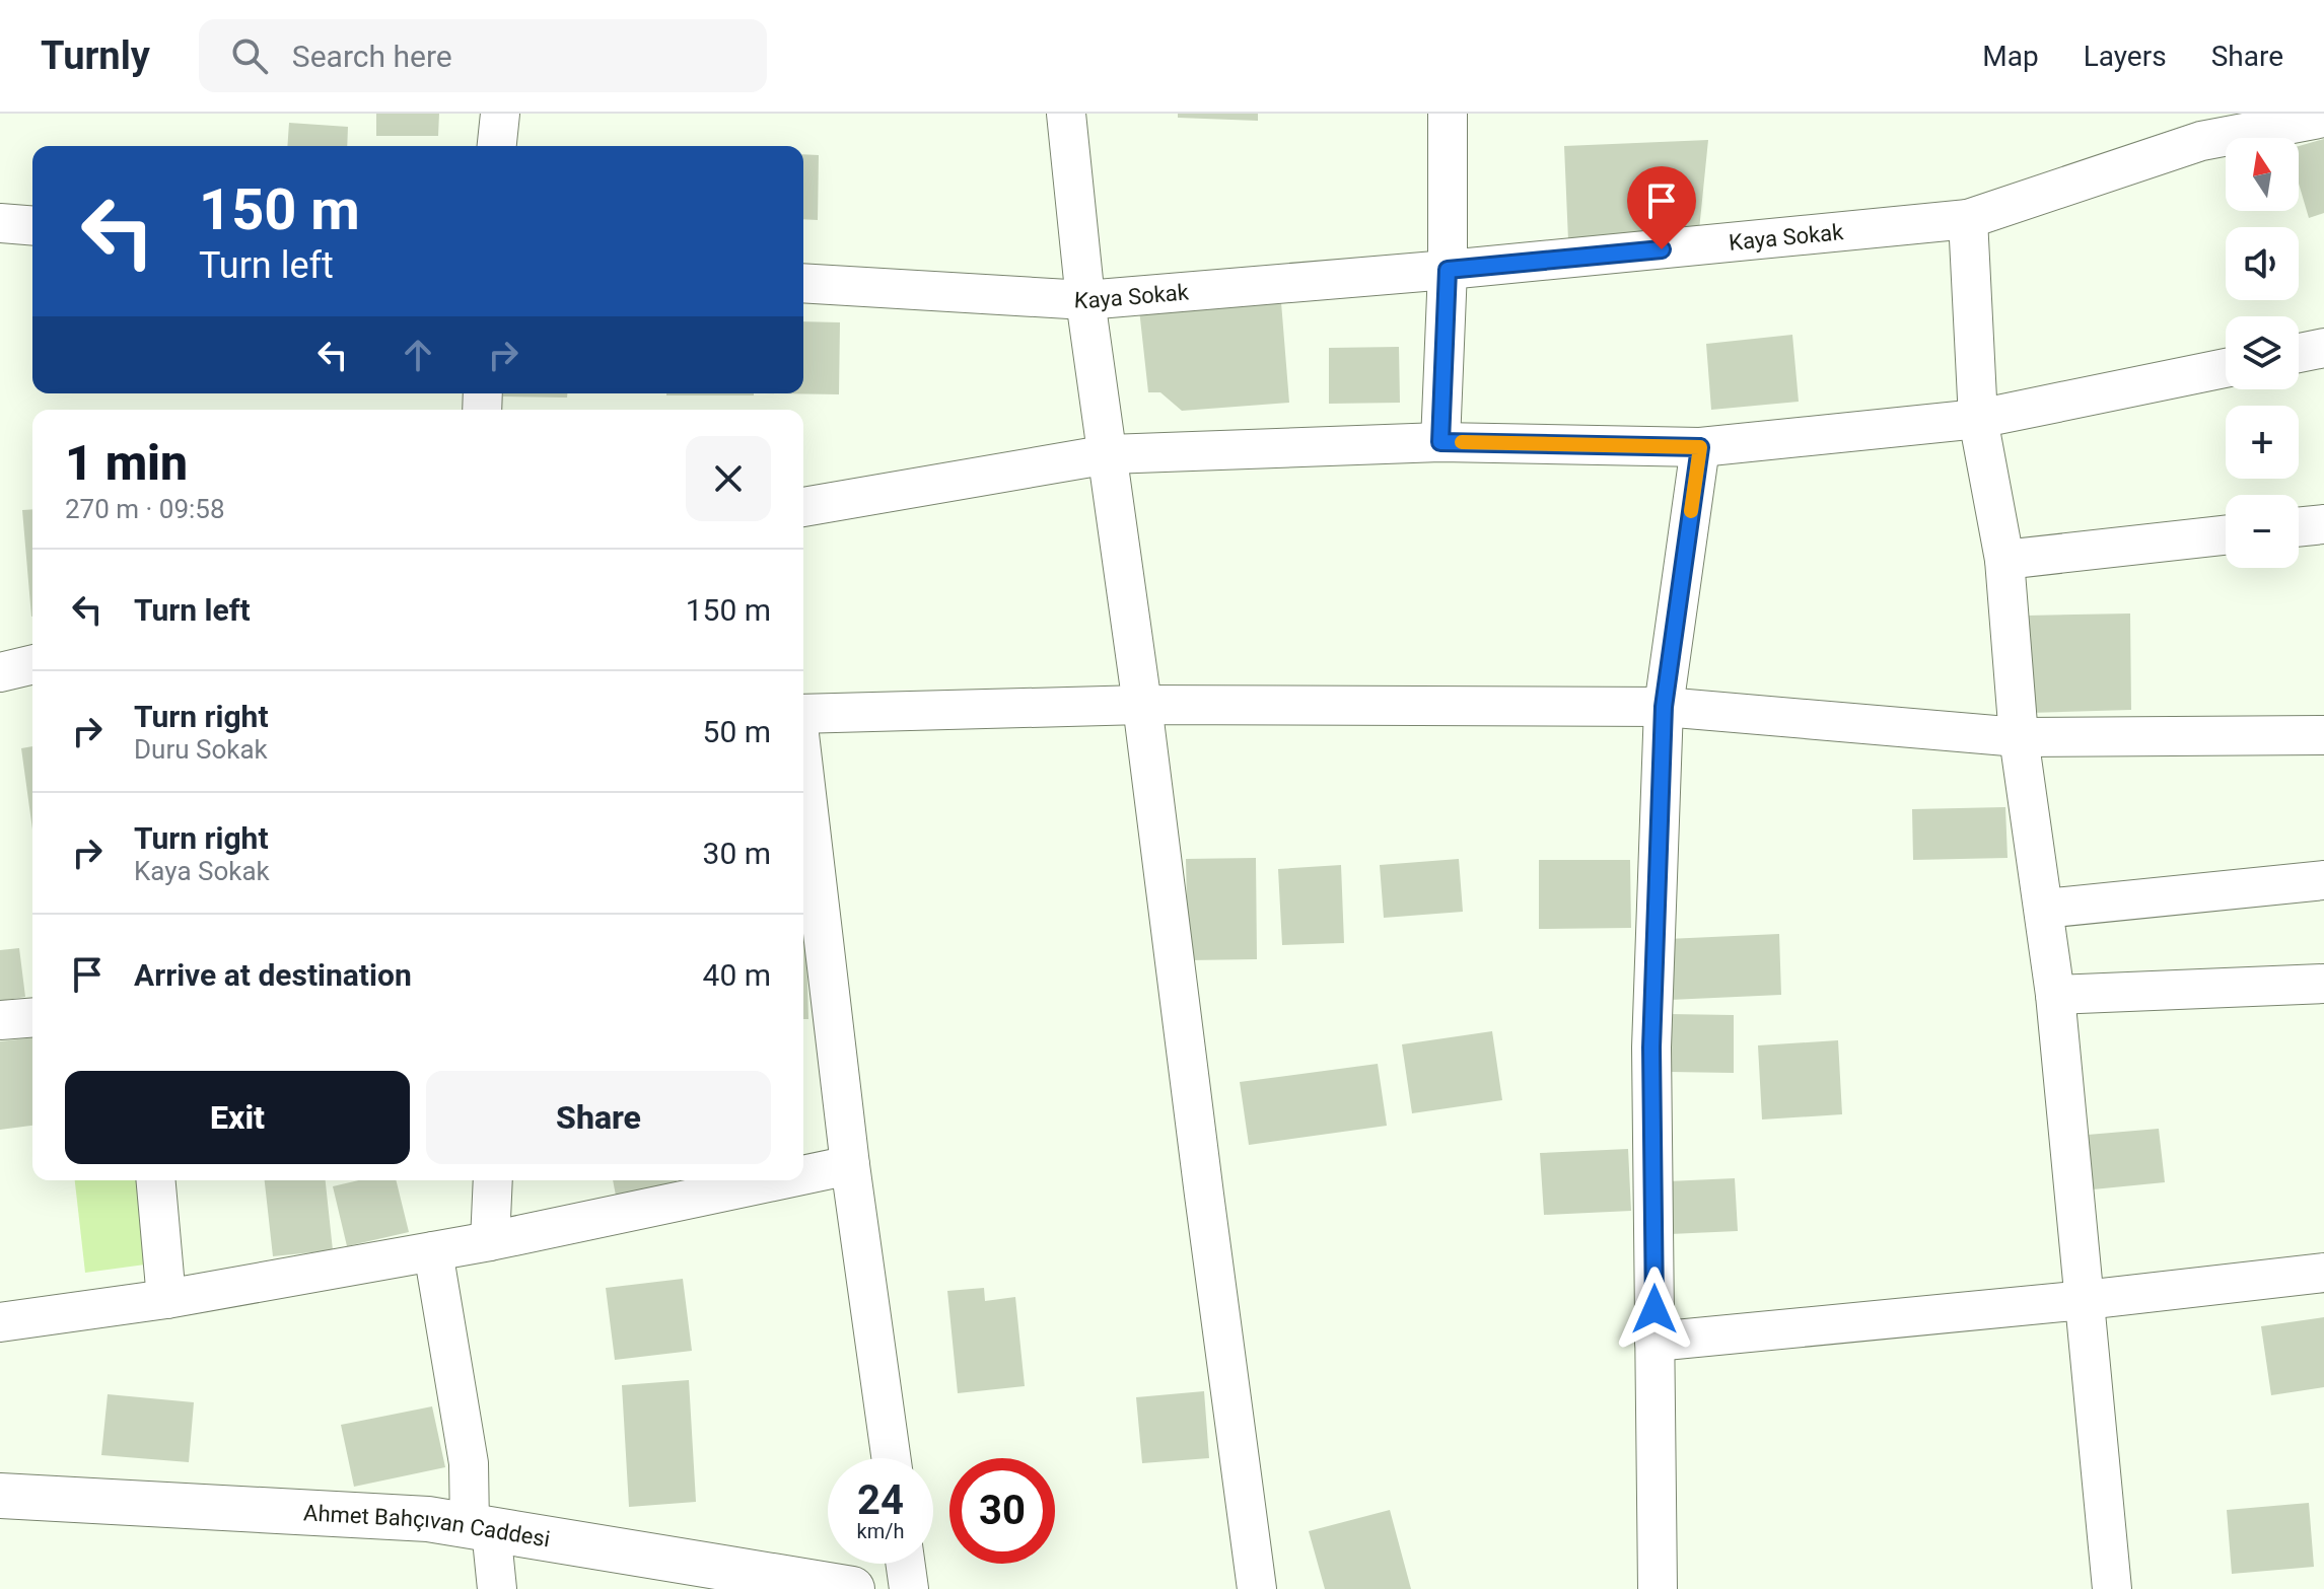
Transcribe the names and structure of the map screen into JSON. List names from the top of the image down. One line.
{"streets":{"main road":["Ahmet Bahçıvan Caddesi"],"street":["Kaya Sokak"]},"north":"top","page":{"header":"Turnly","search":"Search here","nav":["Map","Layers","Share"],"map_buttons":["+","−"],"turn":["150 m","Turn left"],"heading":["1 min","270 m · 09:58"],"list":[{"name":"Turn left","value":"150 m"},{"name":"Turn right","note":"Duru Sokak","value":"50 m"},{"name":"Turn right","note":"Kaya Sokak","value":"30 m"},{"name":"Arrive at destination","value":"40 m"}],"buttons":["Exit","Share"],"speed":"24 km/h","limit":"30"}}
